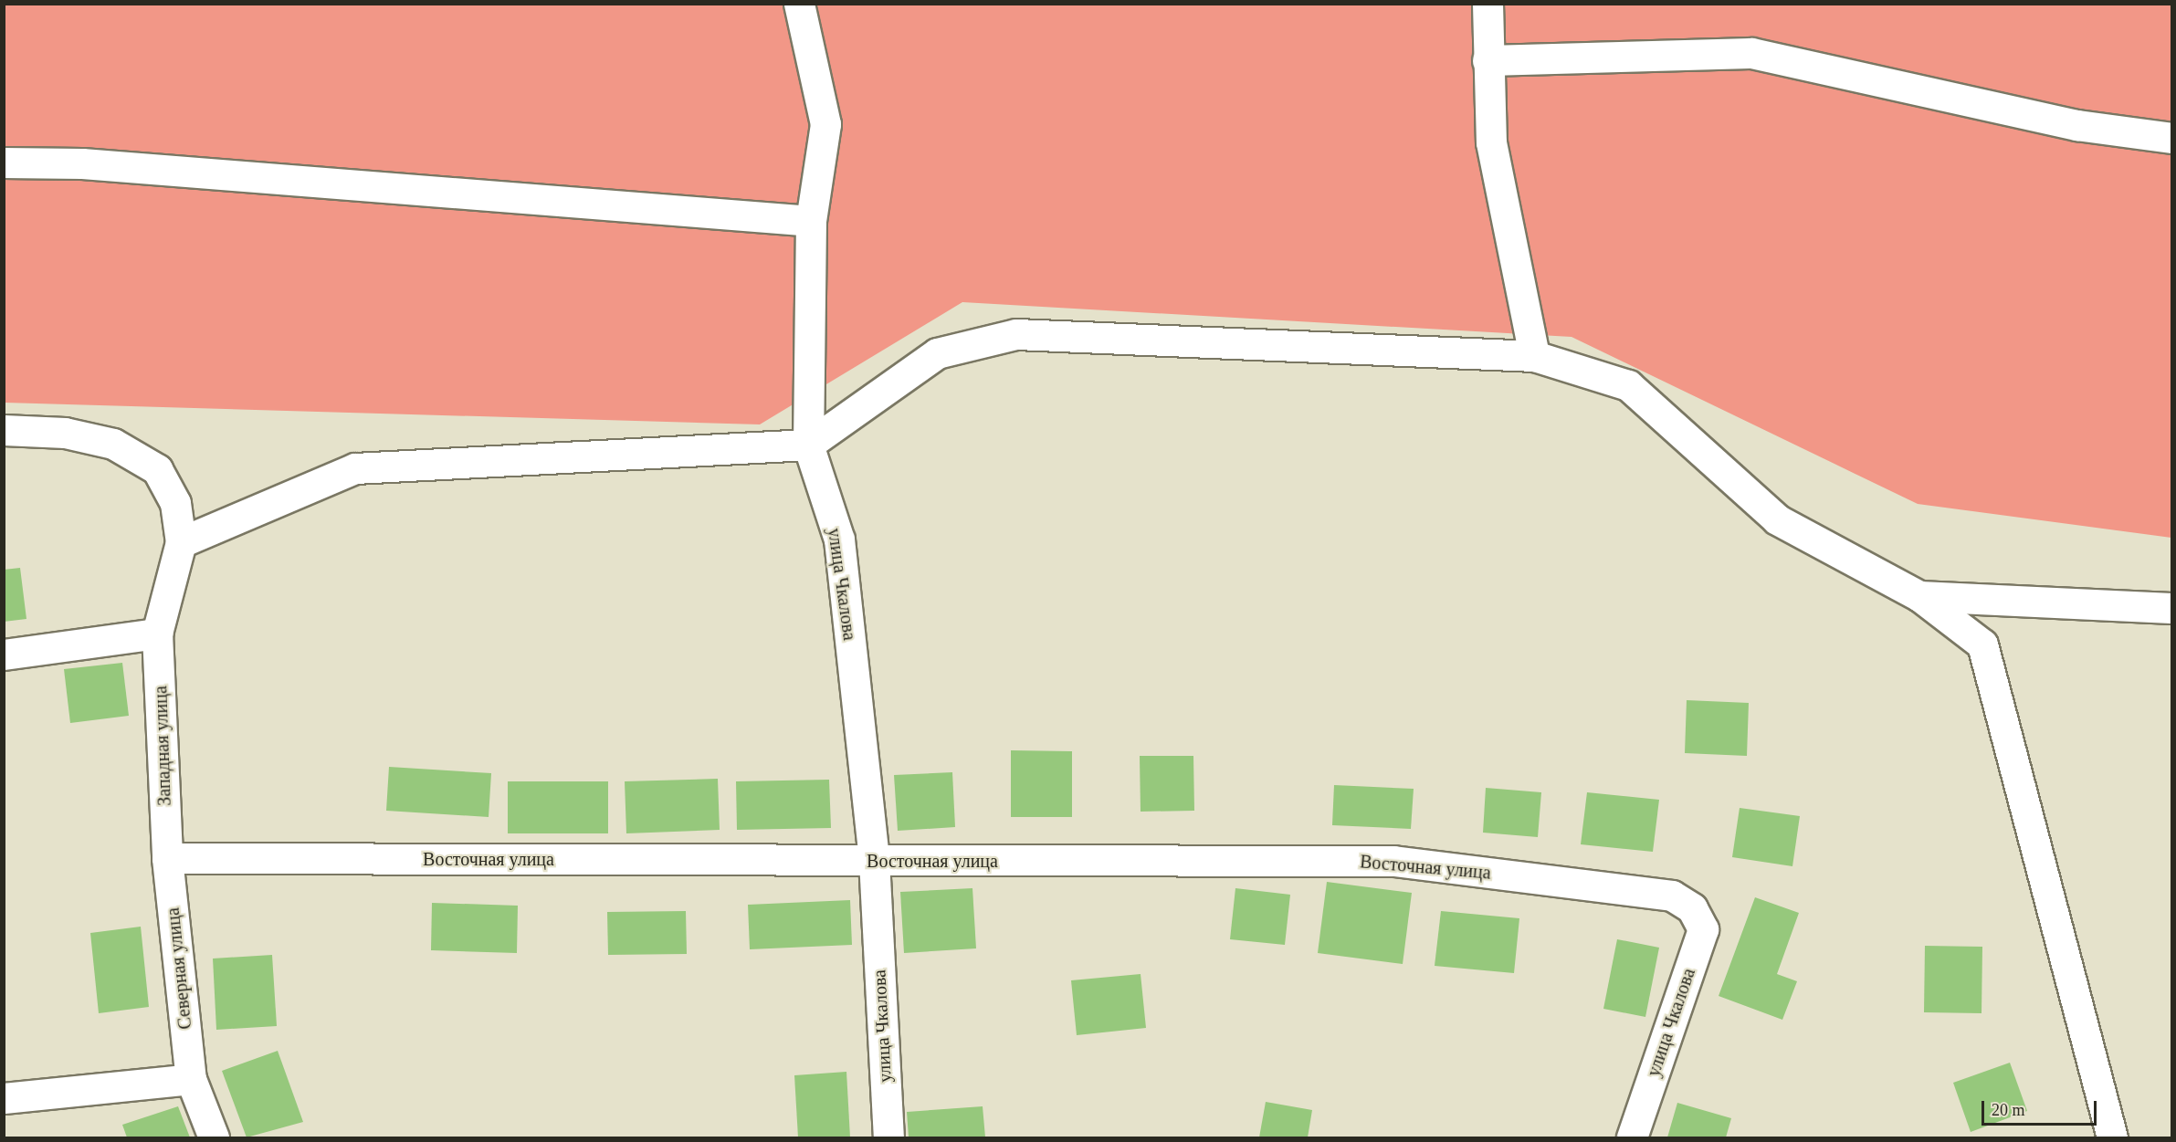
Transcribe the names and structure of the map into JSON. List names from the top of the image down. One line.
{"streets":{"street":["улица Чкалова","Западная улица","Восточная улица","Северная улица"]},"crossings":[["улица Чкалова","Восточная улица"],["Западная улица","Восточная улица"],["Западная улица","Северная улица"],["Восточная улица","Северная улица"]],"scale_bar":"20 m"}
